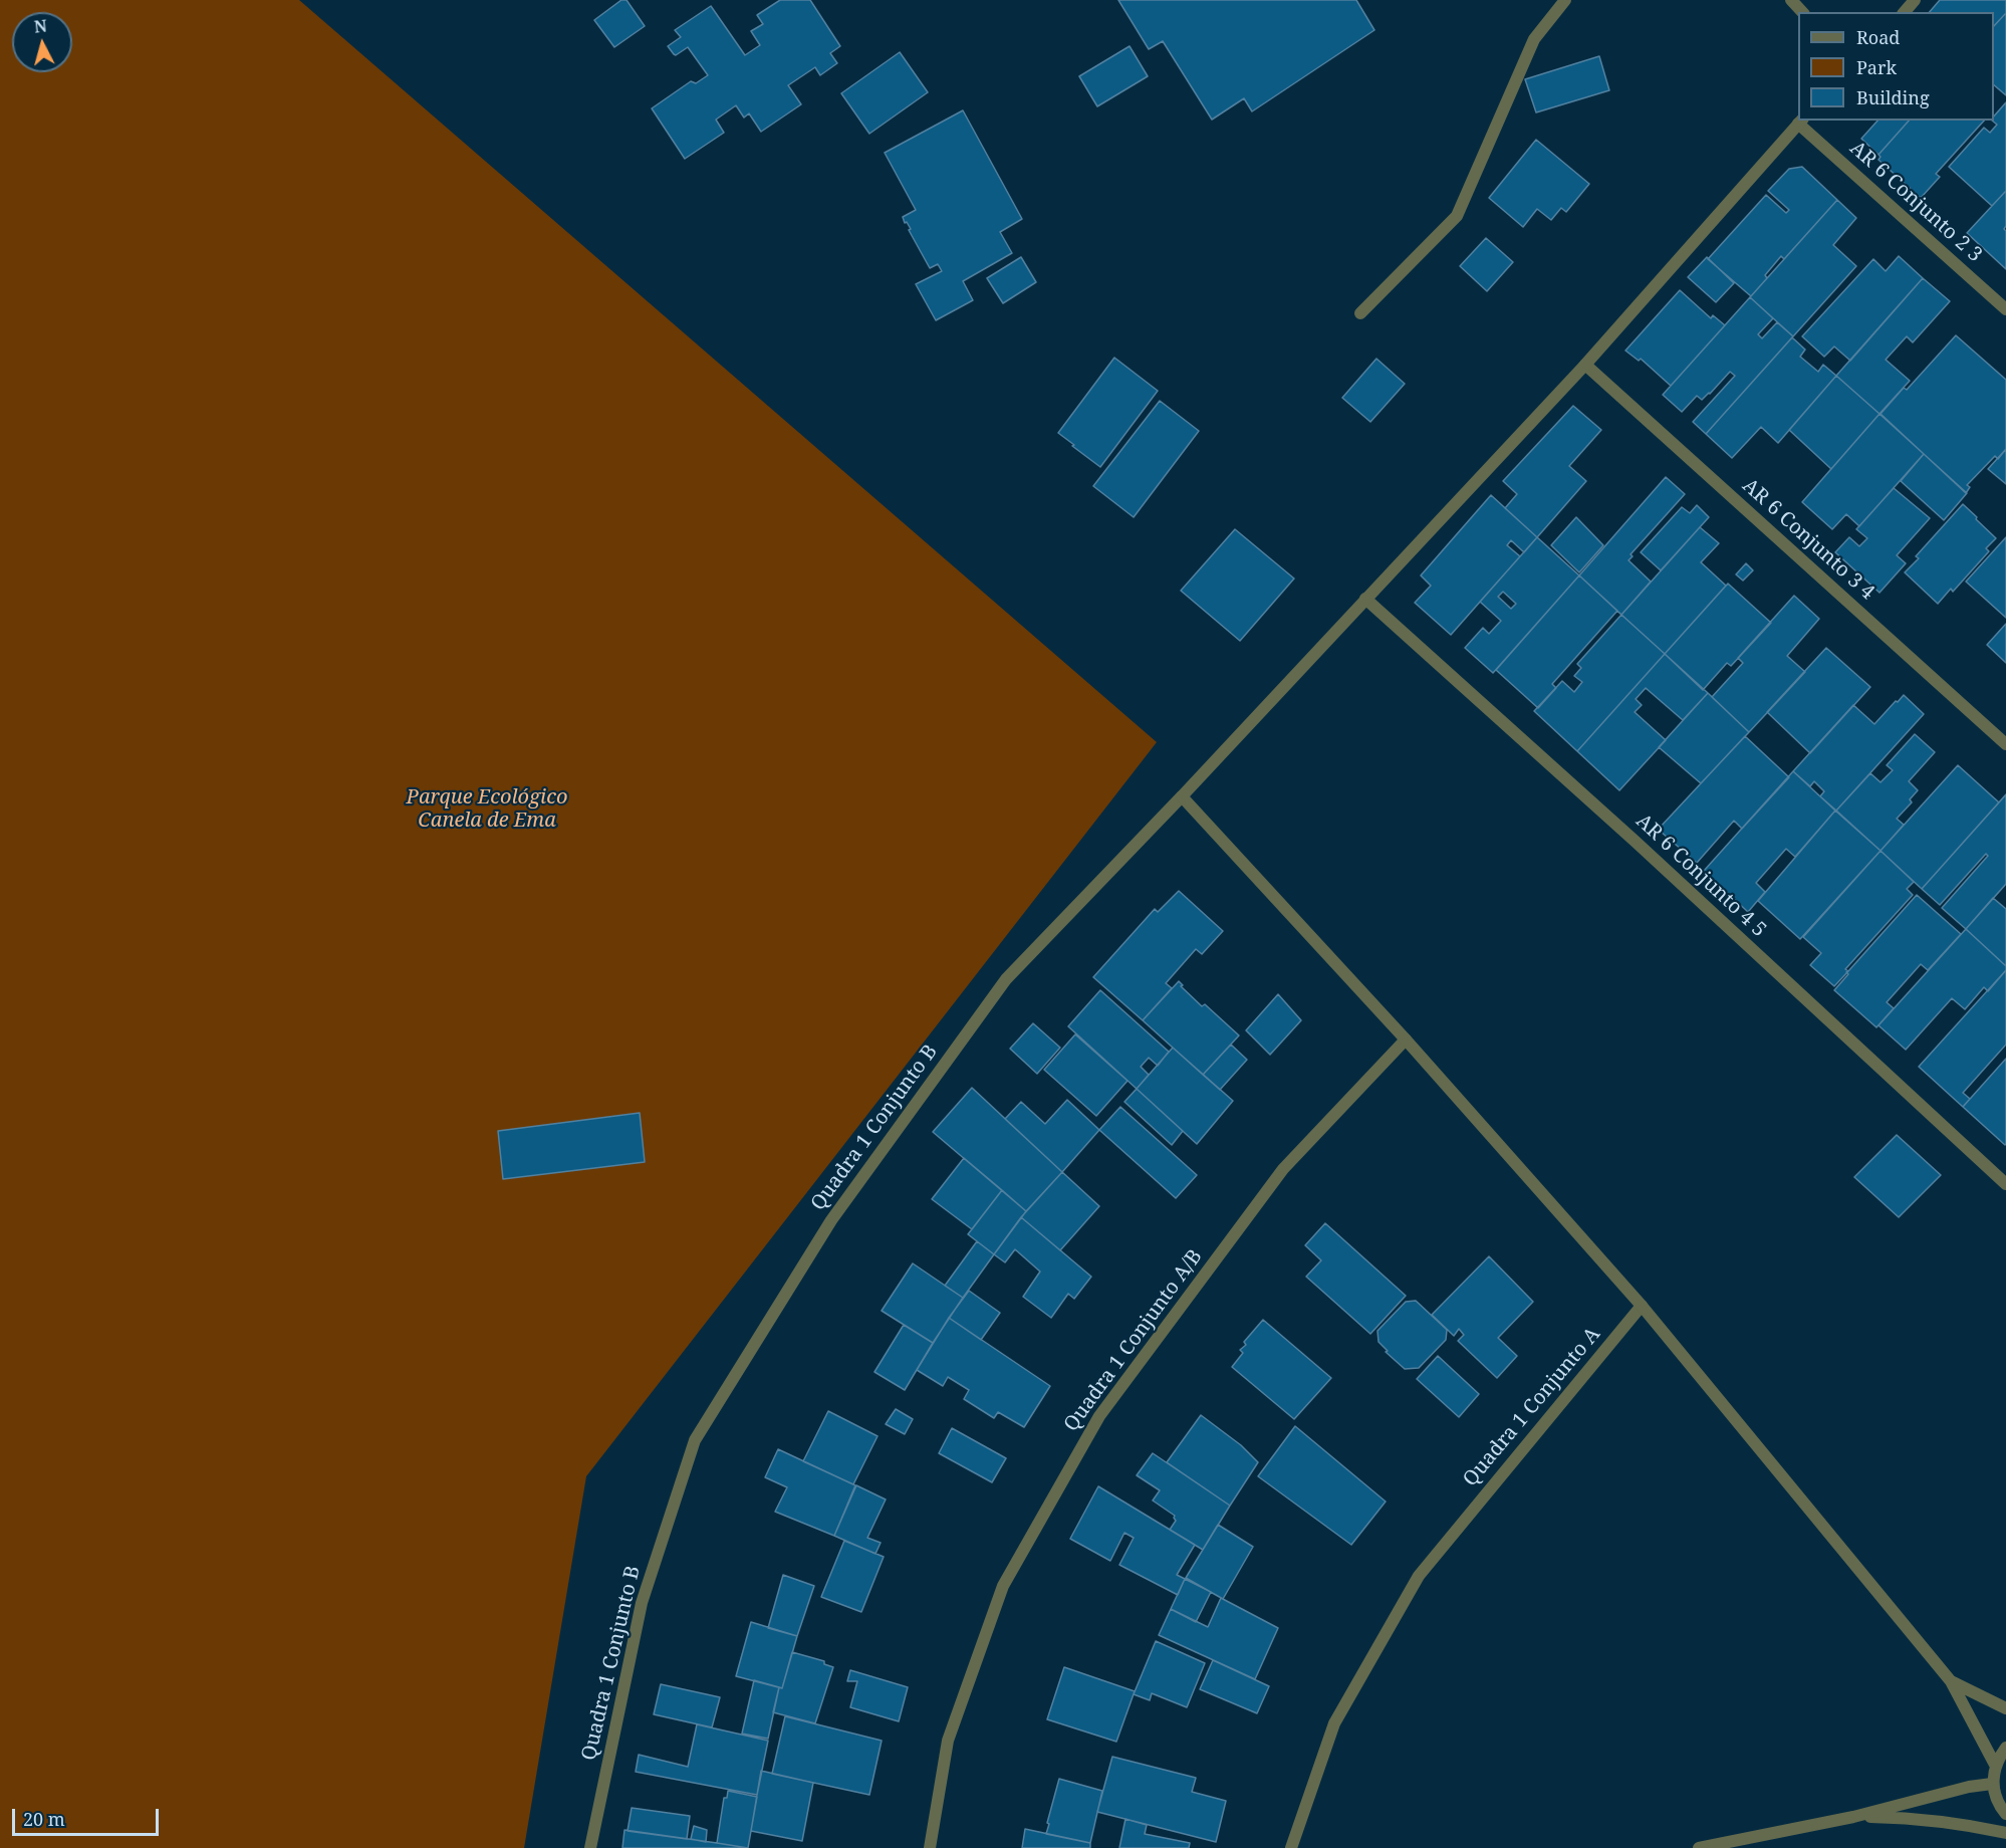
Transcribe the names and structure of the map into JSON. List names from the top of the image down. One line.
{"streets":{"street":["AR 6 Conjunto 2 3","AR 6 Conjunto 3 4","AR 6 Conjunto 4 5","Quadra 1 Conjunto B","Quadra 1 Conjunto A/B","Quadra 1 Conjunto A"]},"crossings":[["AR 6 Conjunto 2 3","Quadra 1 Conjunto B"],["AR 6 Conjunto 3 4","Quadra 1 Conjunto B"],["AR 6 Conjunto 4 5","Quadra 1 Conjunto B"]],"parks":["Parque Ecológico Canela de Ema"],"legend":["Road","Park","Building"],"scale_bar":"20 m","north":"top"}
